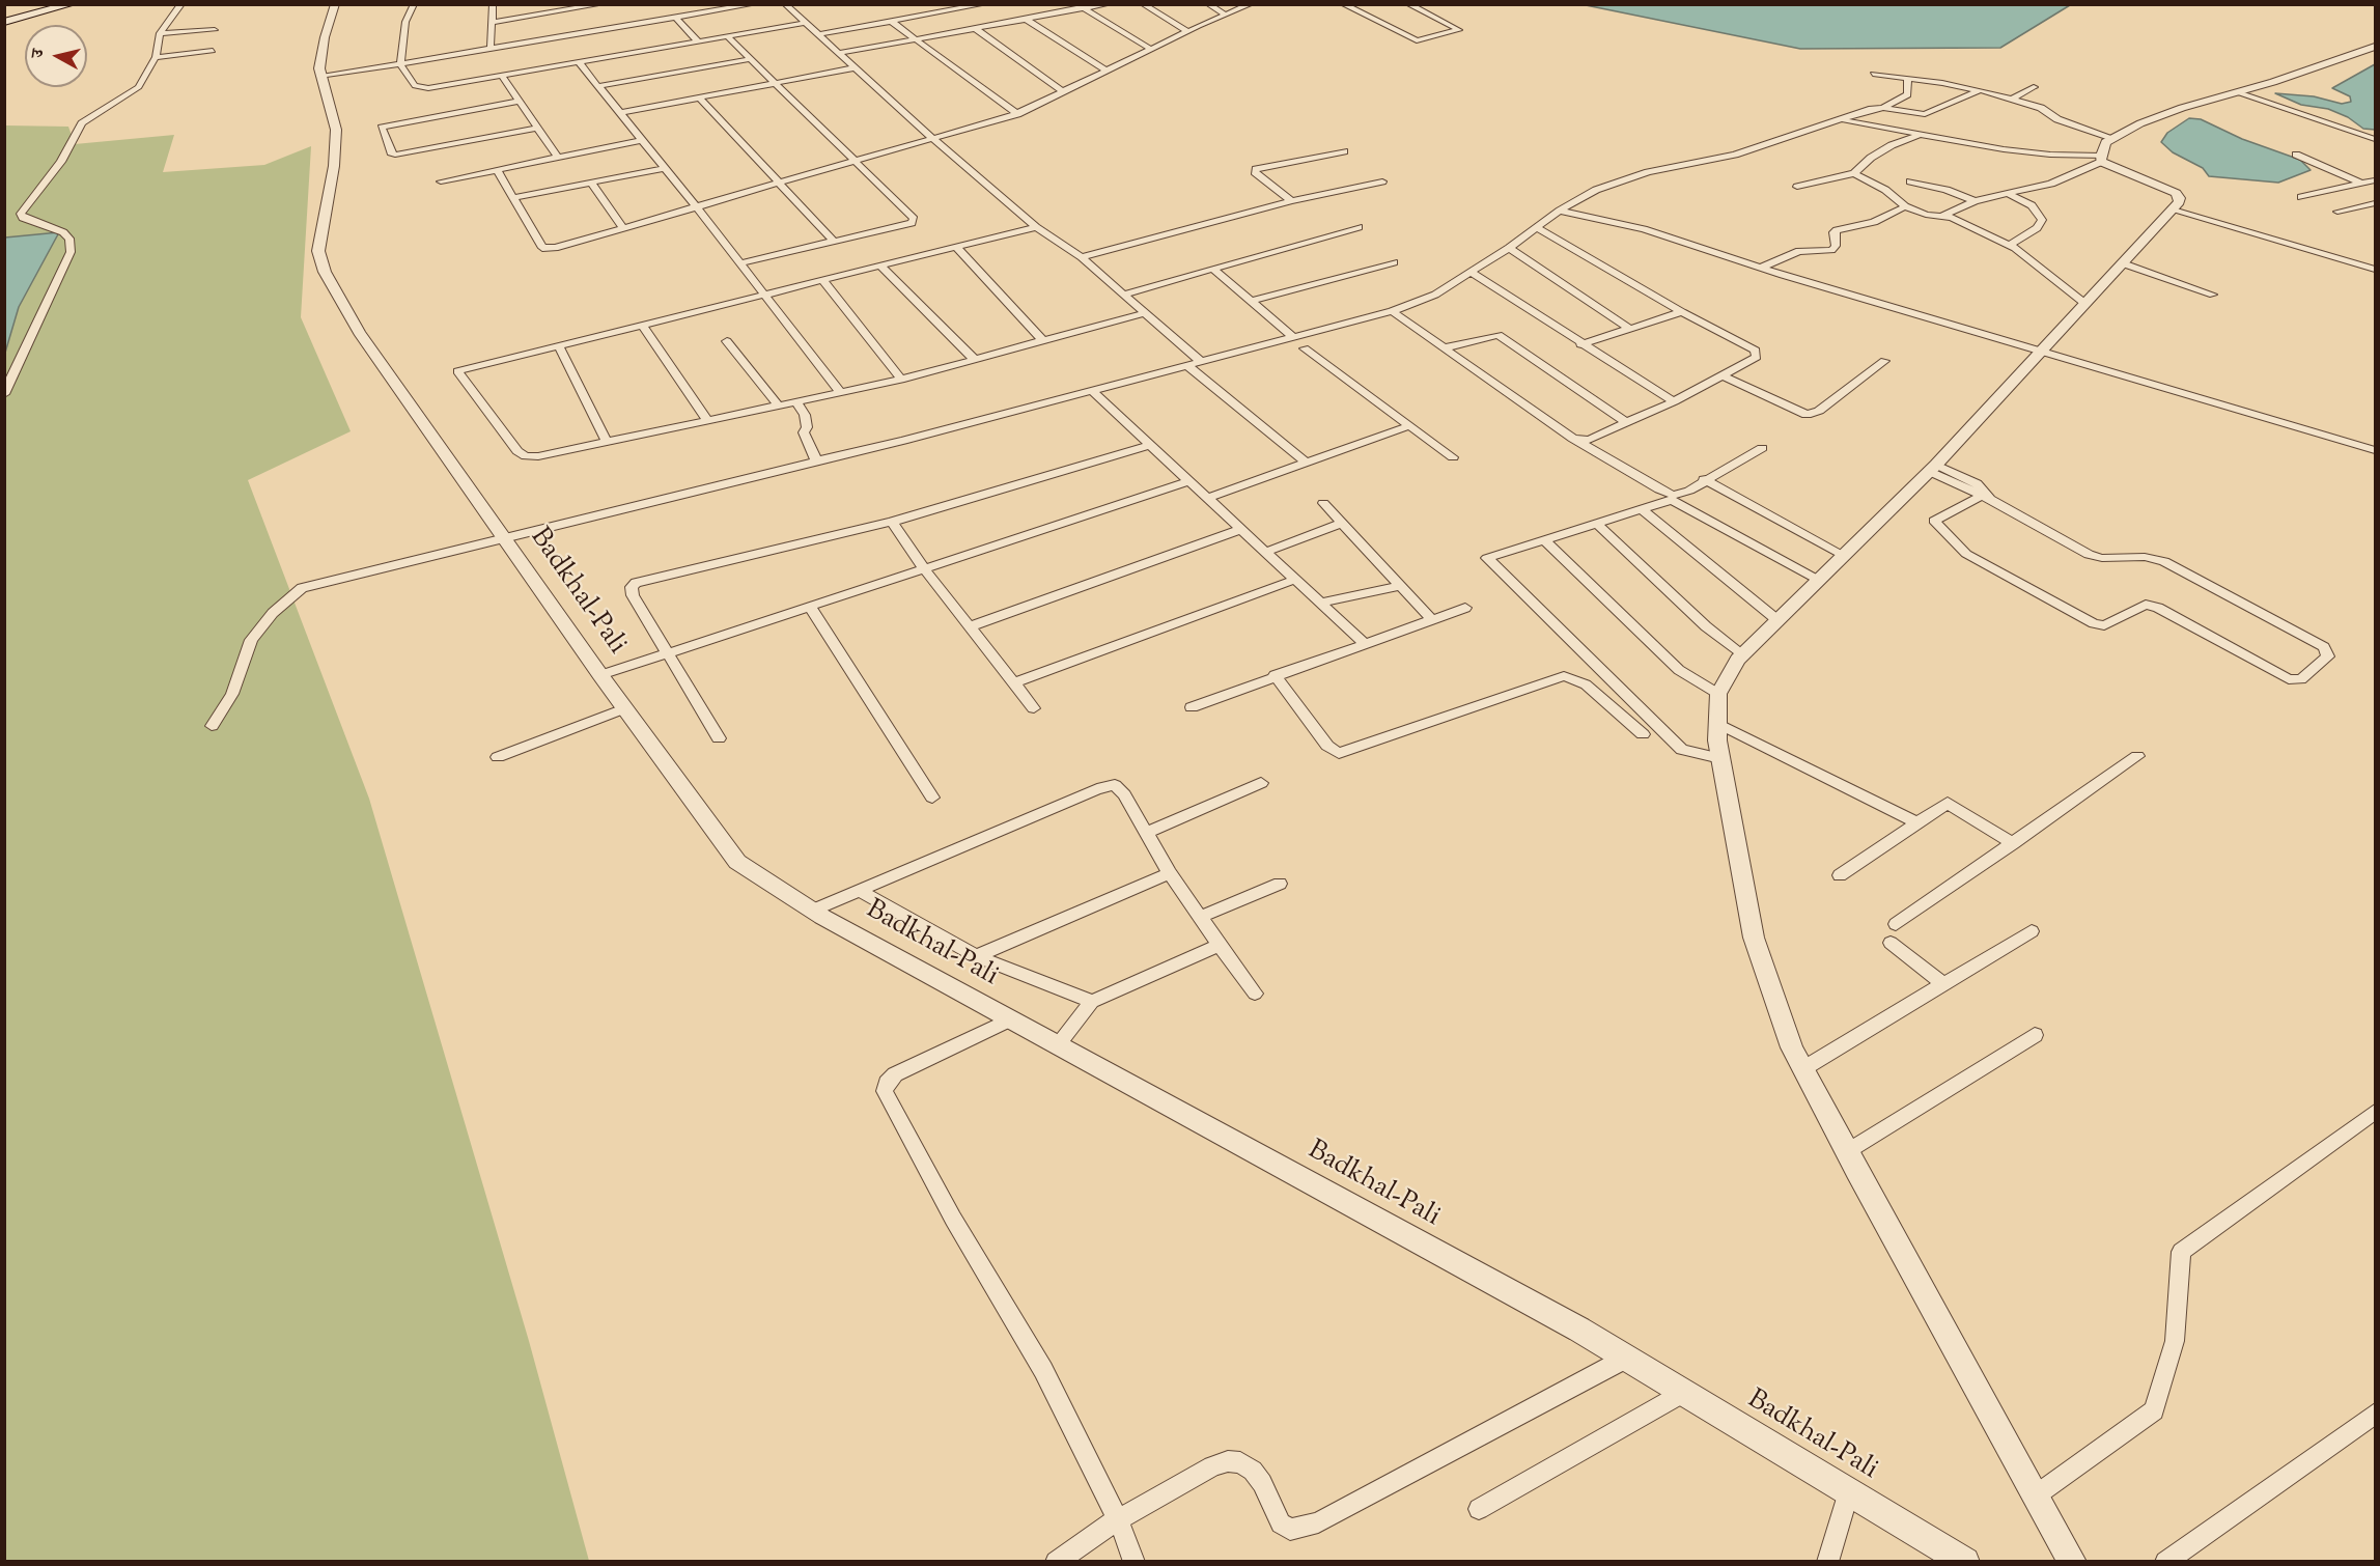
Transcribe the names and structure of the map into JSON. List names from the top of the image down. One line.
{"streets":{"street":["Badkhal-Pali"]},"north":"left"}
